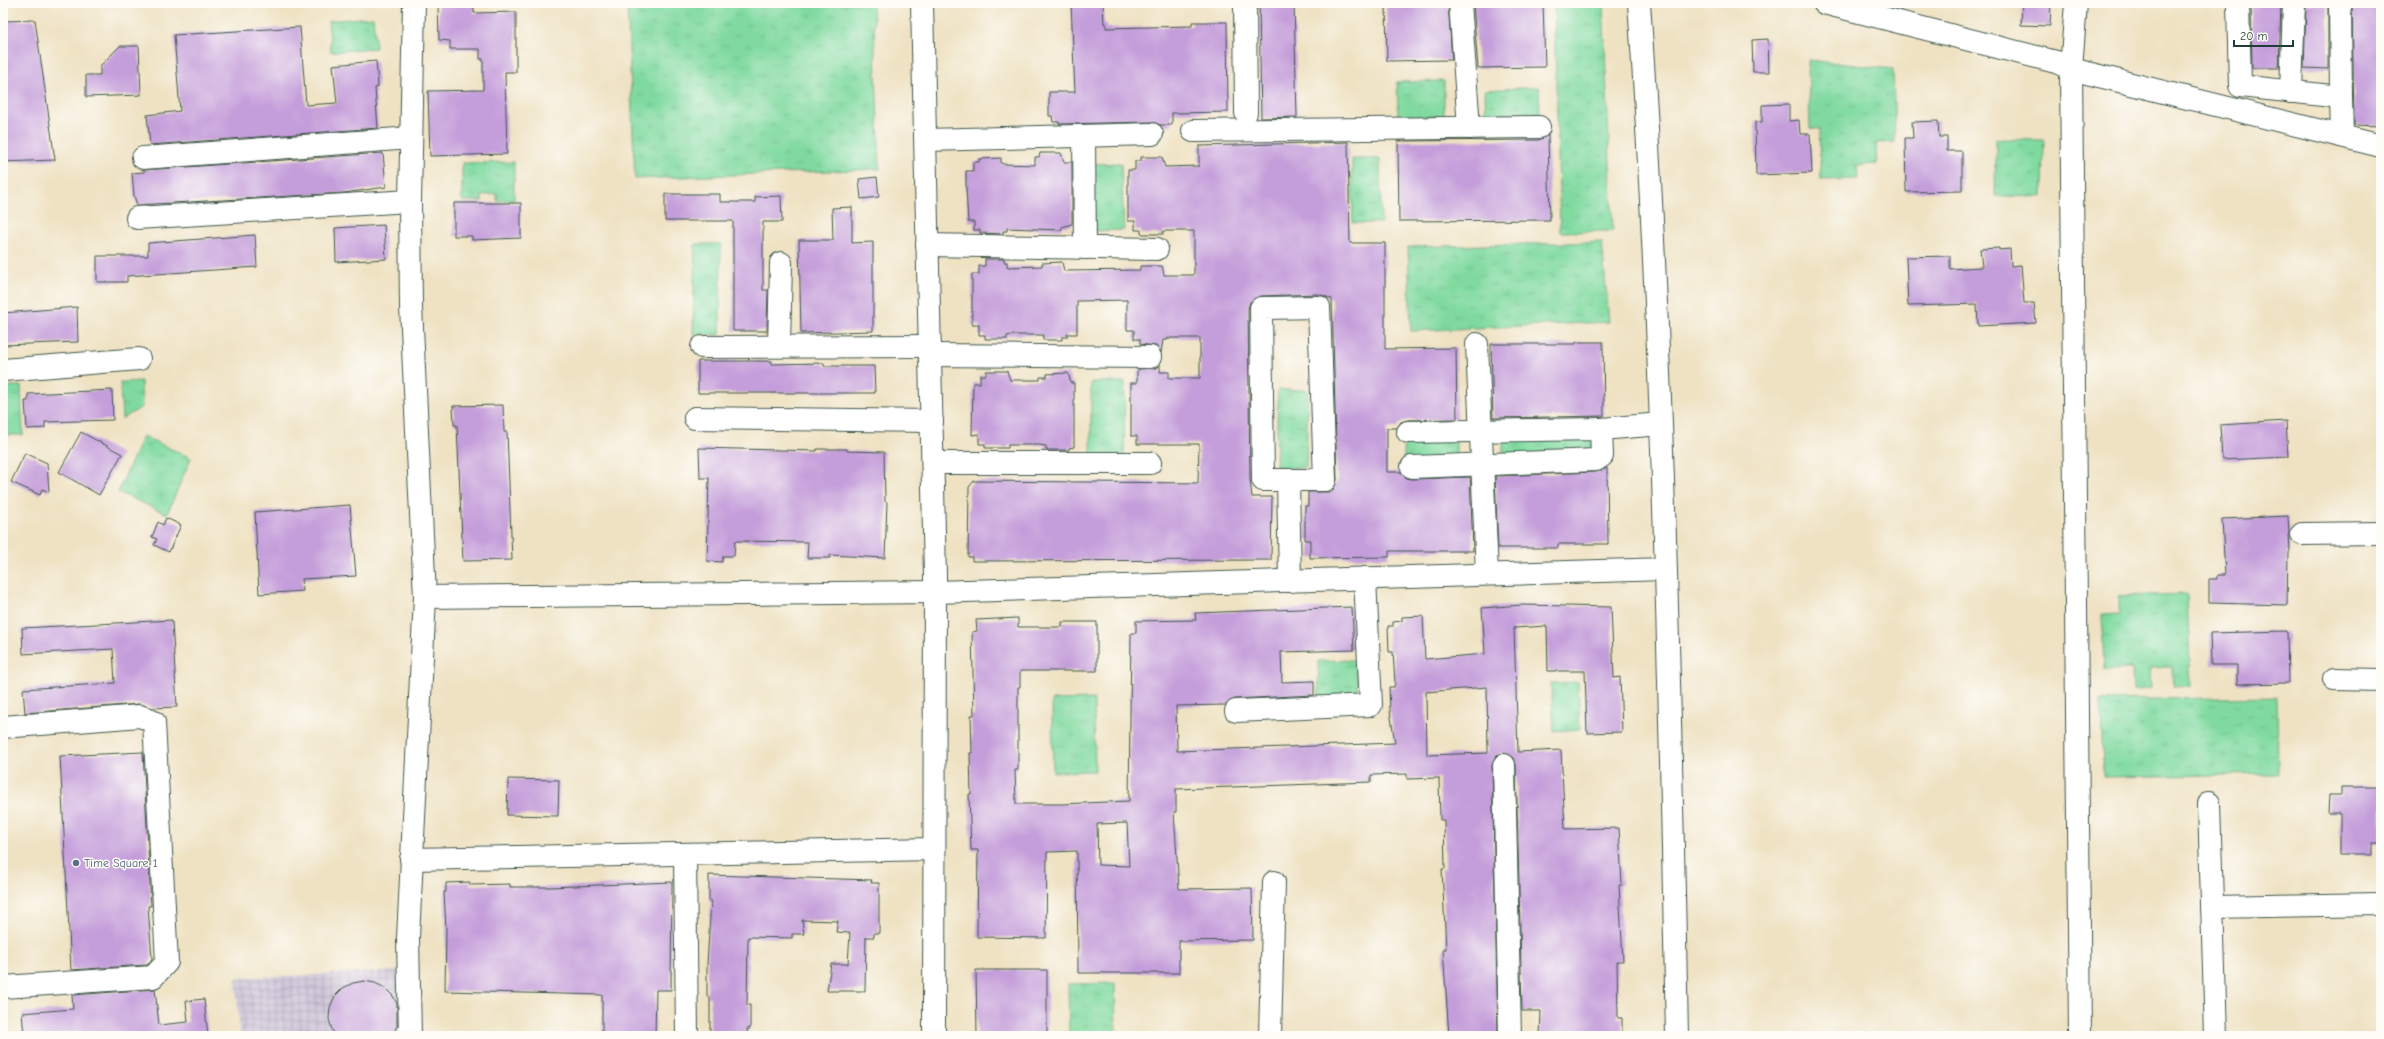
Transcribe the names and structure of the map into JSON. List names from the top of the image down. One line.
{"places":["Time Square 1"],"scale_bar":"20 m"}
